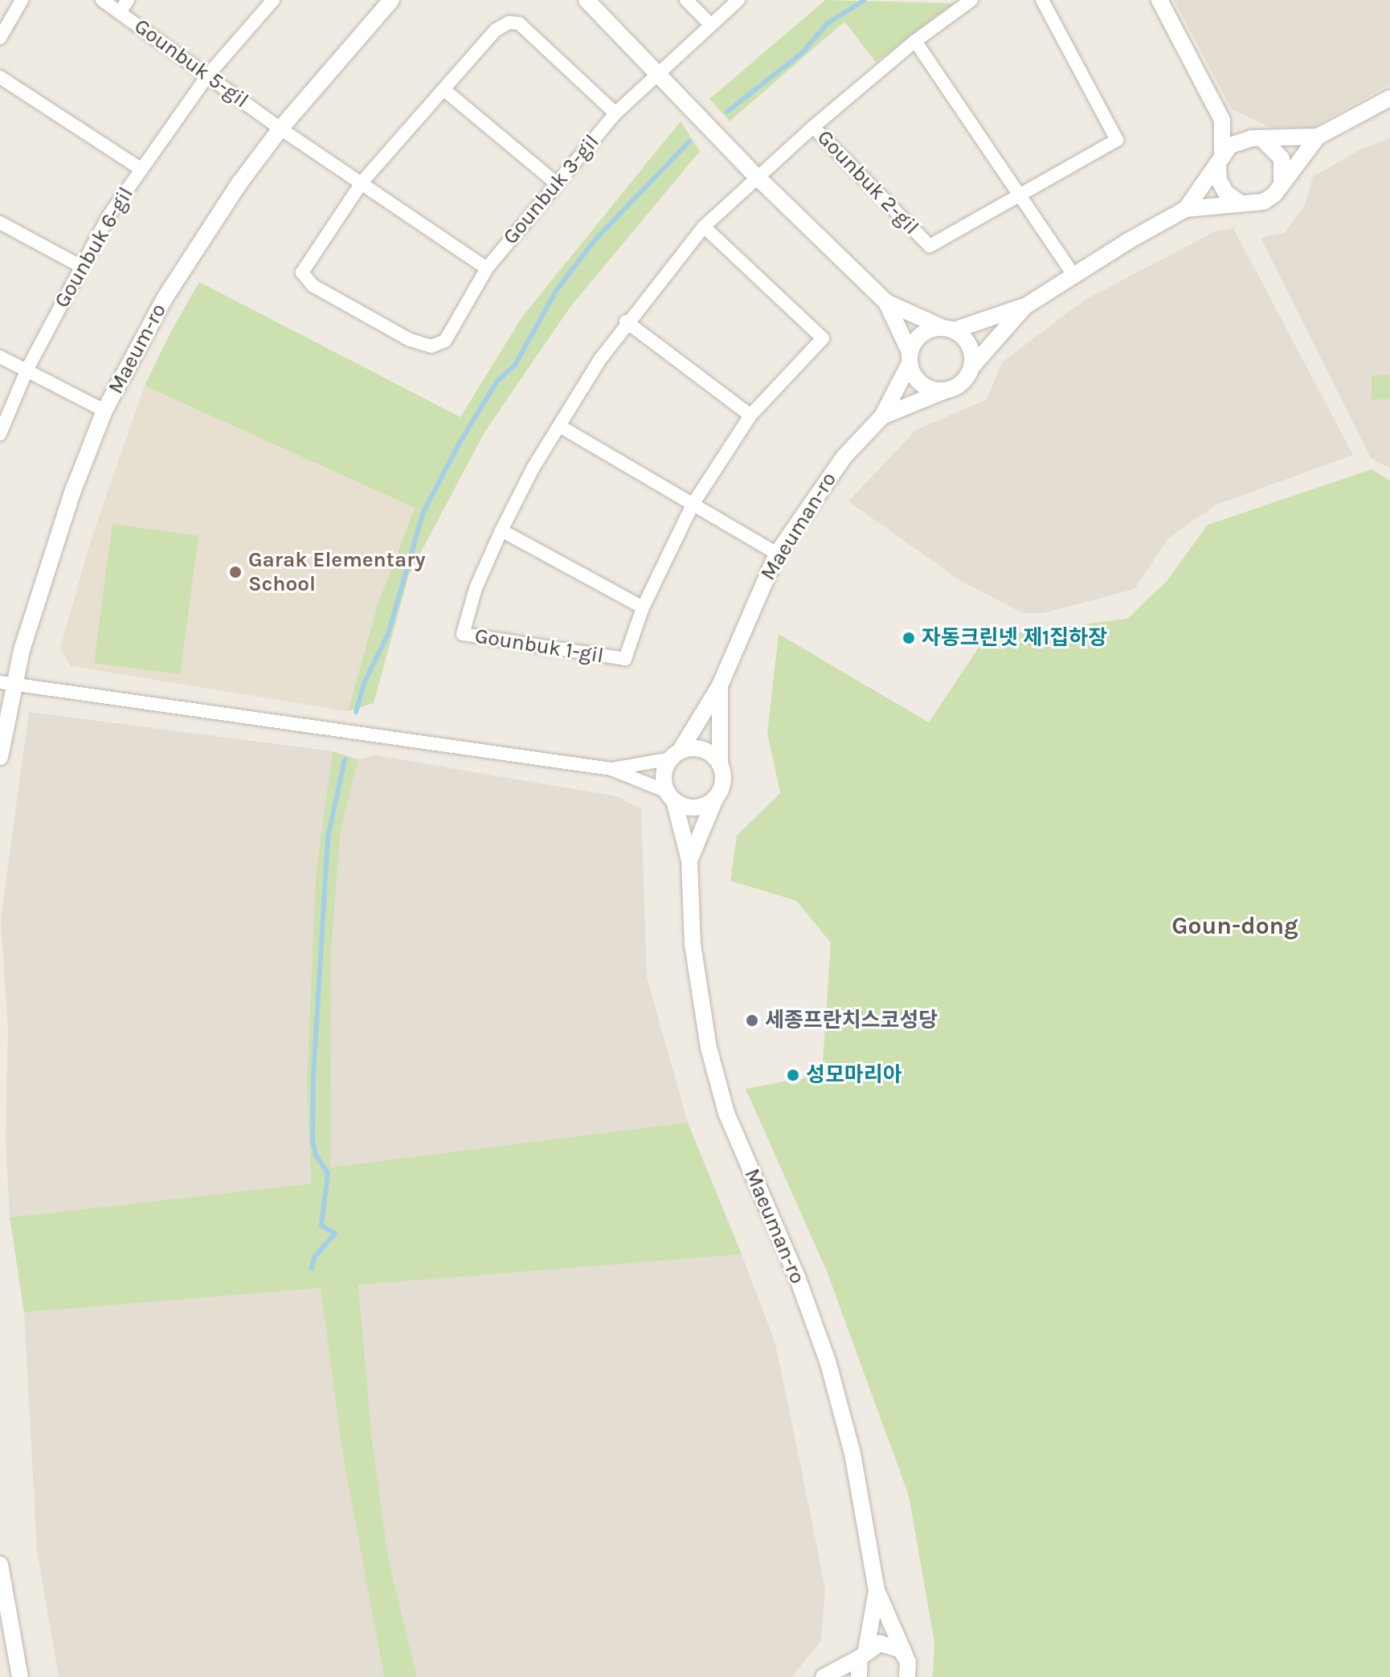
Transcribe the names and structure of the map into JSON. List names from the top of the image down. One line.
{"streets":{"street":["Gounbuk 5-gil","Gounbuk 2-gil","Gounbuk 3-gil","Gounbuk 6-gil","Maeum-ro","Maeuman-ro","Gounbuk 1-gil"]},"crossings":[["Gounbuk 5-gil","Gounbuk 3-gil"],["Gounbuk 5-gil","Gounbuk 6-gil"],["Gounbuk 5-gil","Maeum-ro"],["Gounbuk 2-gil","Gounbuk 1-gil"]],"districts":["Goun-dong"],"places":["Garak Elementary School","자동크린넷 제1집하장","세종프란치스코성당","성모마리아"]}
